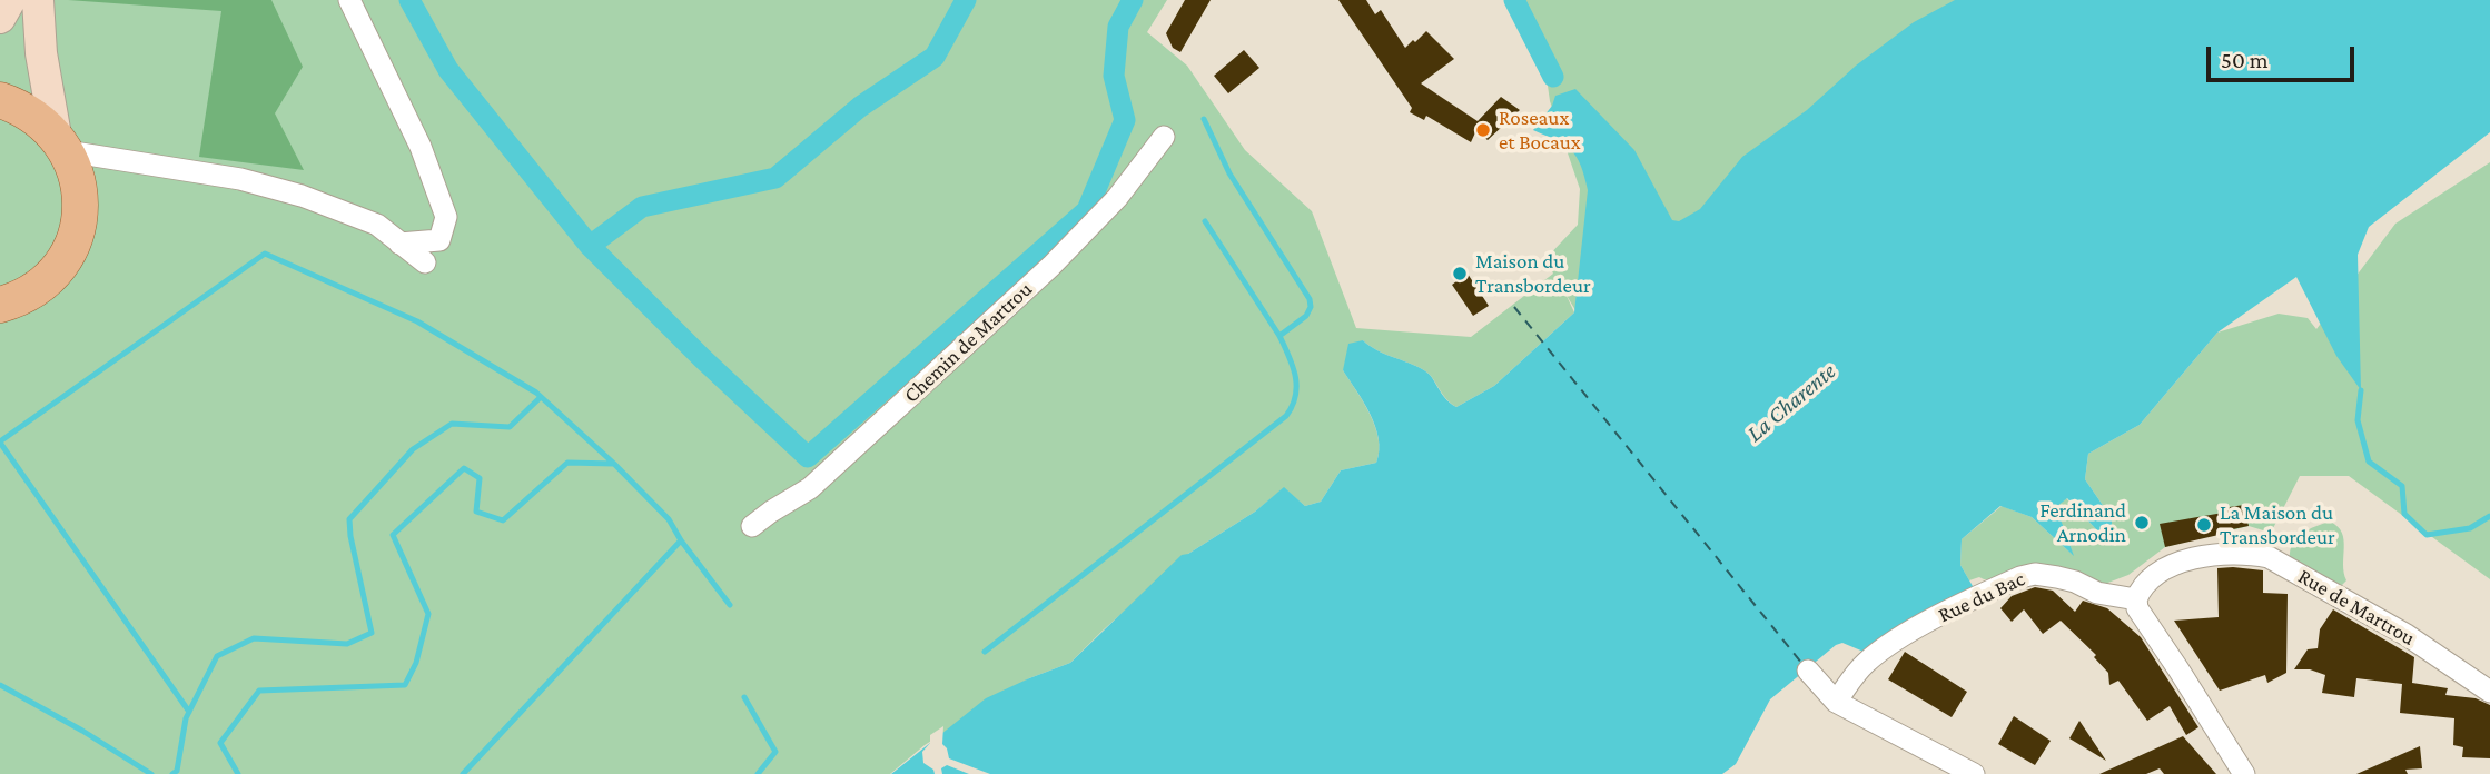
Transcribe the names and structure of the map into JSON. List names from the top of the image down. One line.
{"streets":{"street":["Chemin de Martrou","Rue du Bac","Rue de Martrou"]},"crossings":[["Rue du Bac","Rue de Martrou"]],"water":["La Charente"],"places":["Roseaux et Bocaux","Maison du Transbordeur","Ferdinand Arnodin","La Maison du Transbordeur"],"scale_bar":"50 m"}
